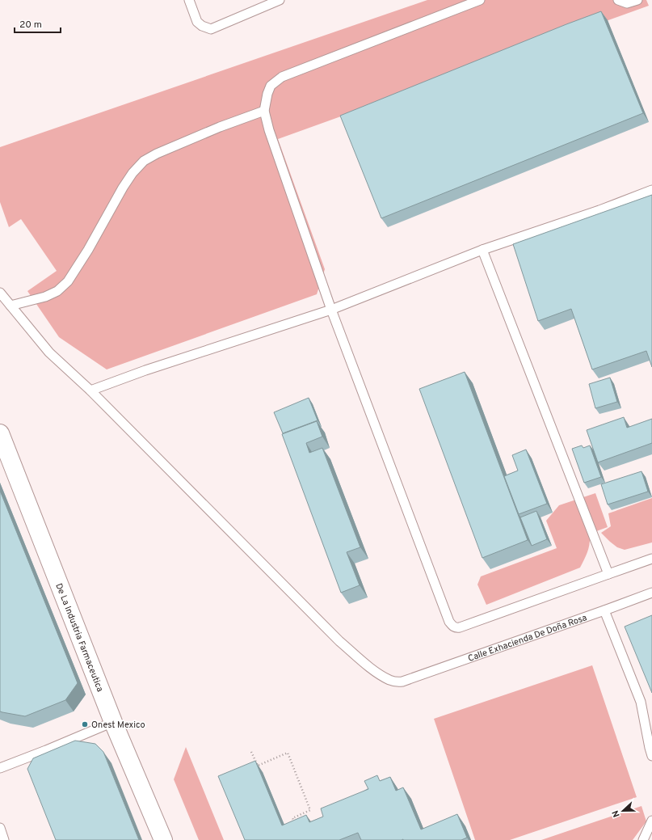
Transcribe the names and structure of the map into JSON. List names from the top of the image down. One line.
{"streets":{"main road":["De La Industria Farmaceutica"],"lane":["Calle Exhacienda De Doña Rosa"]},"places":["Onest Mexico"],"scale_bar":"20 m","north":"left"}
